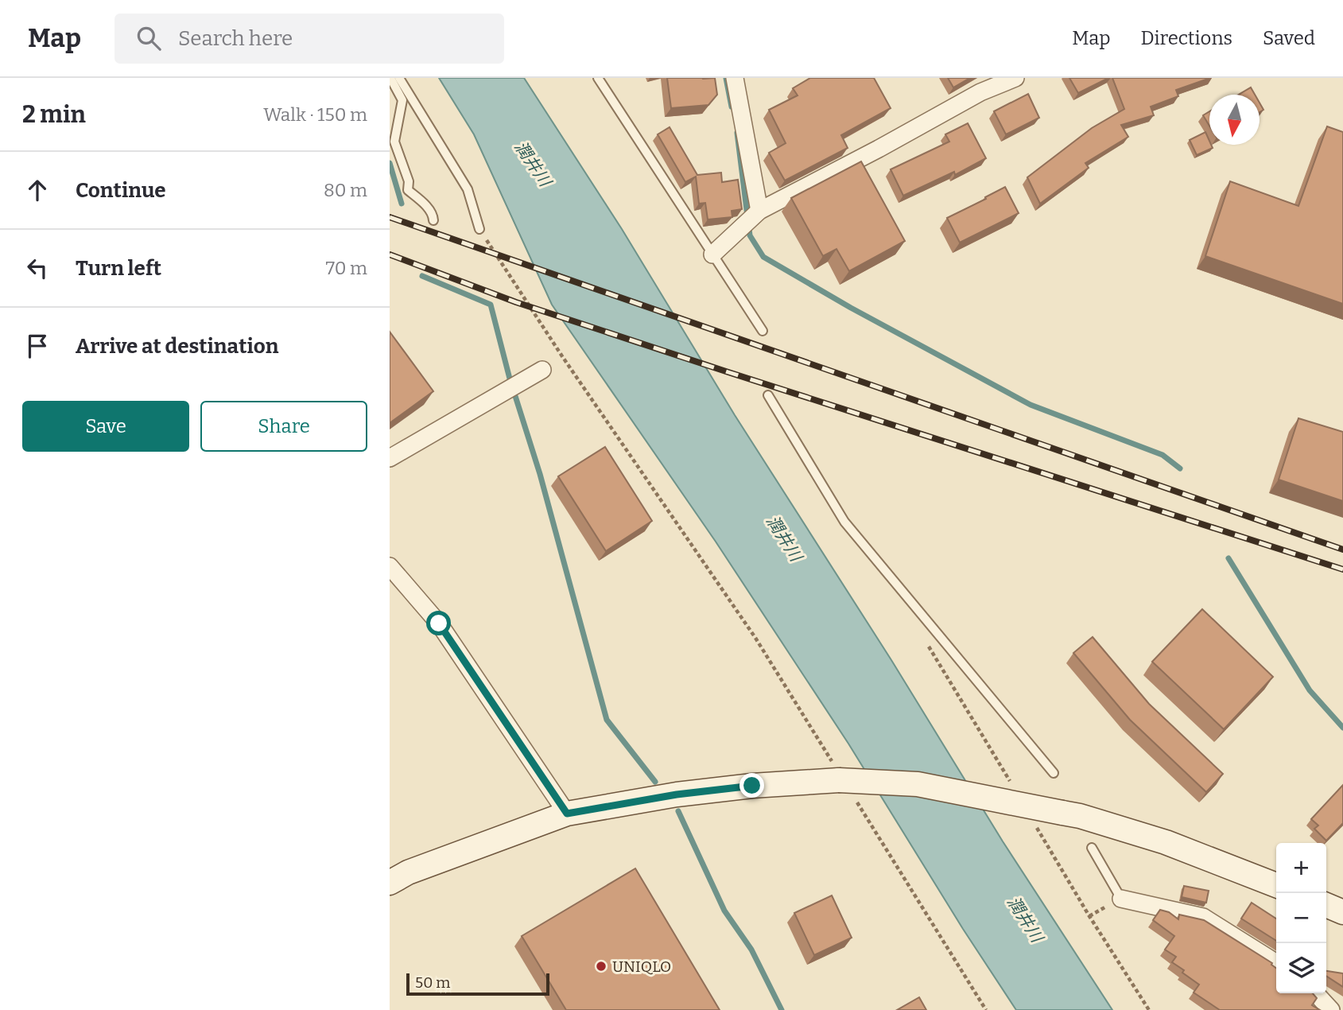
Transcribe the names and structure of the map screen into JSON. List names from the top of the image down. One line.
{"water":["潤井川"],"places":["UNIQLO"],"scale_bar":"50 m","north":"bottom","page":{"header":"Map","search":"Search here","nav":["Map","Directions","Saved"],"heading":["2 min","Walk · 150 m"],"list":[["Continue","80 m"],["Turn left","70 m"],"Arrive at destination"],"buttons":["Save","Share"],"map_buttons":["+","−"],"scale":"50 m"}}
